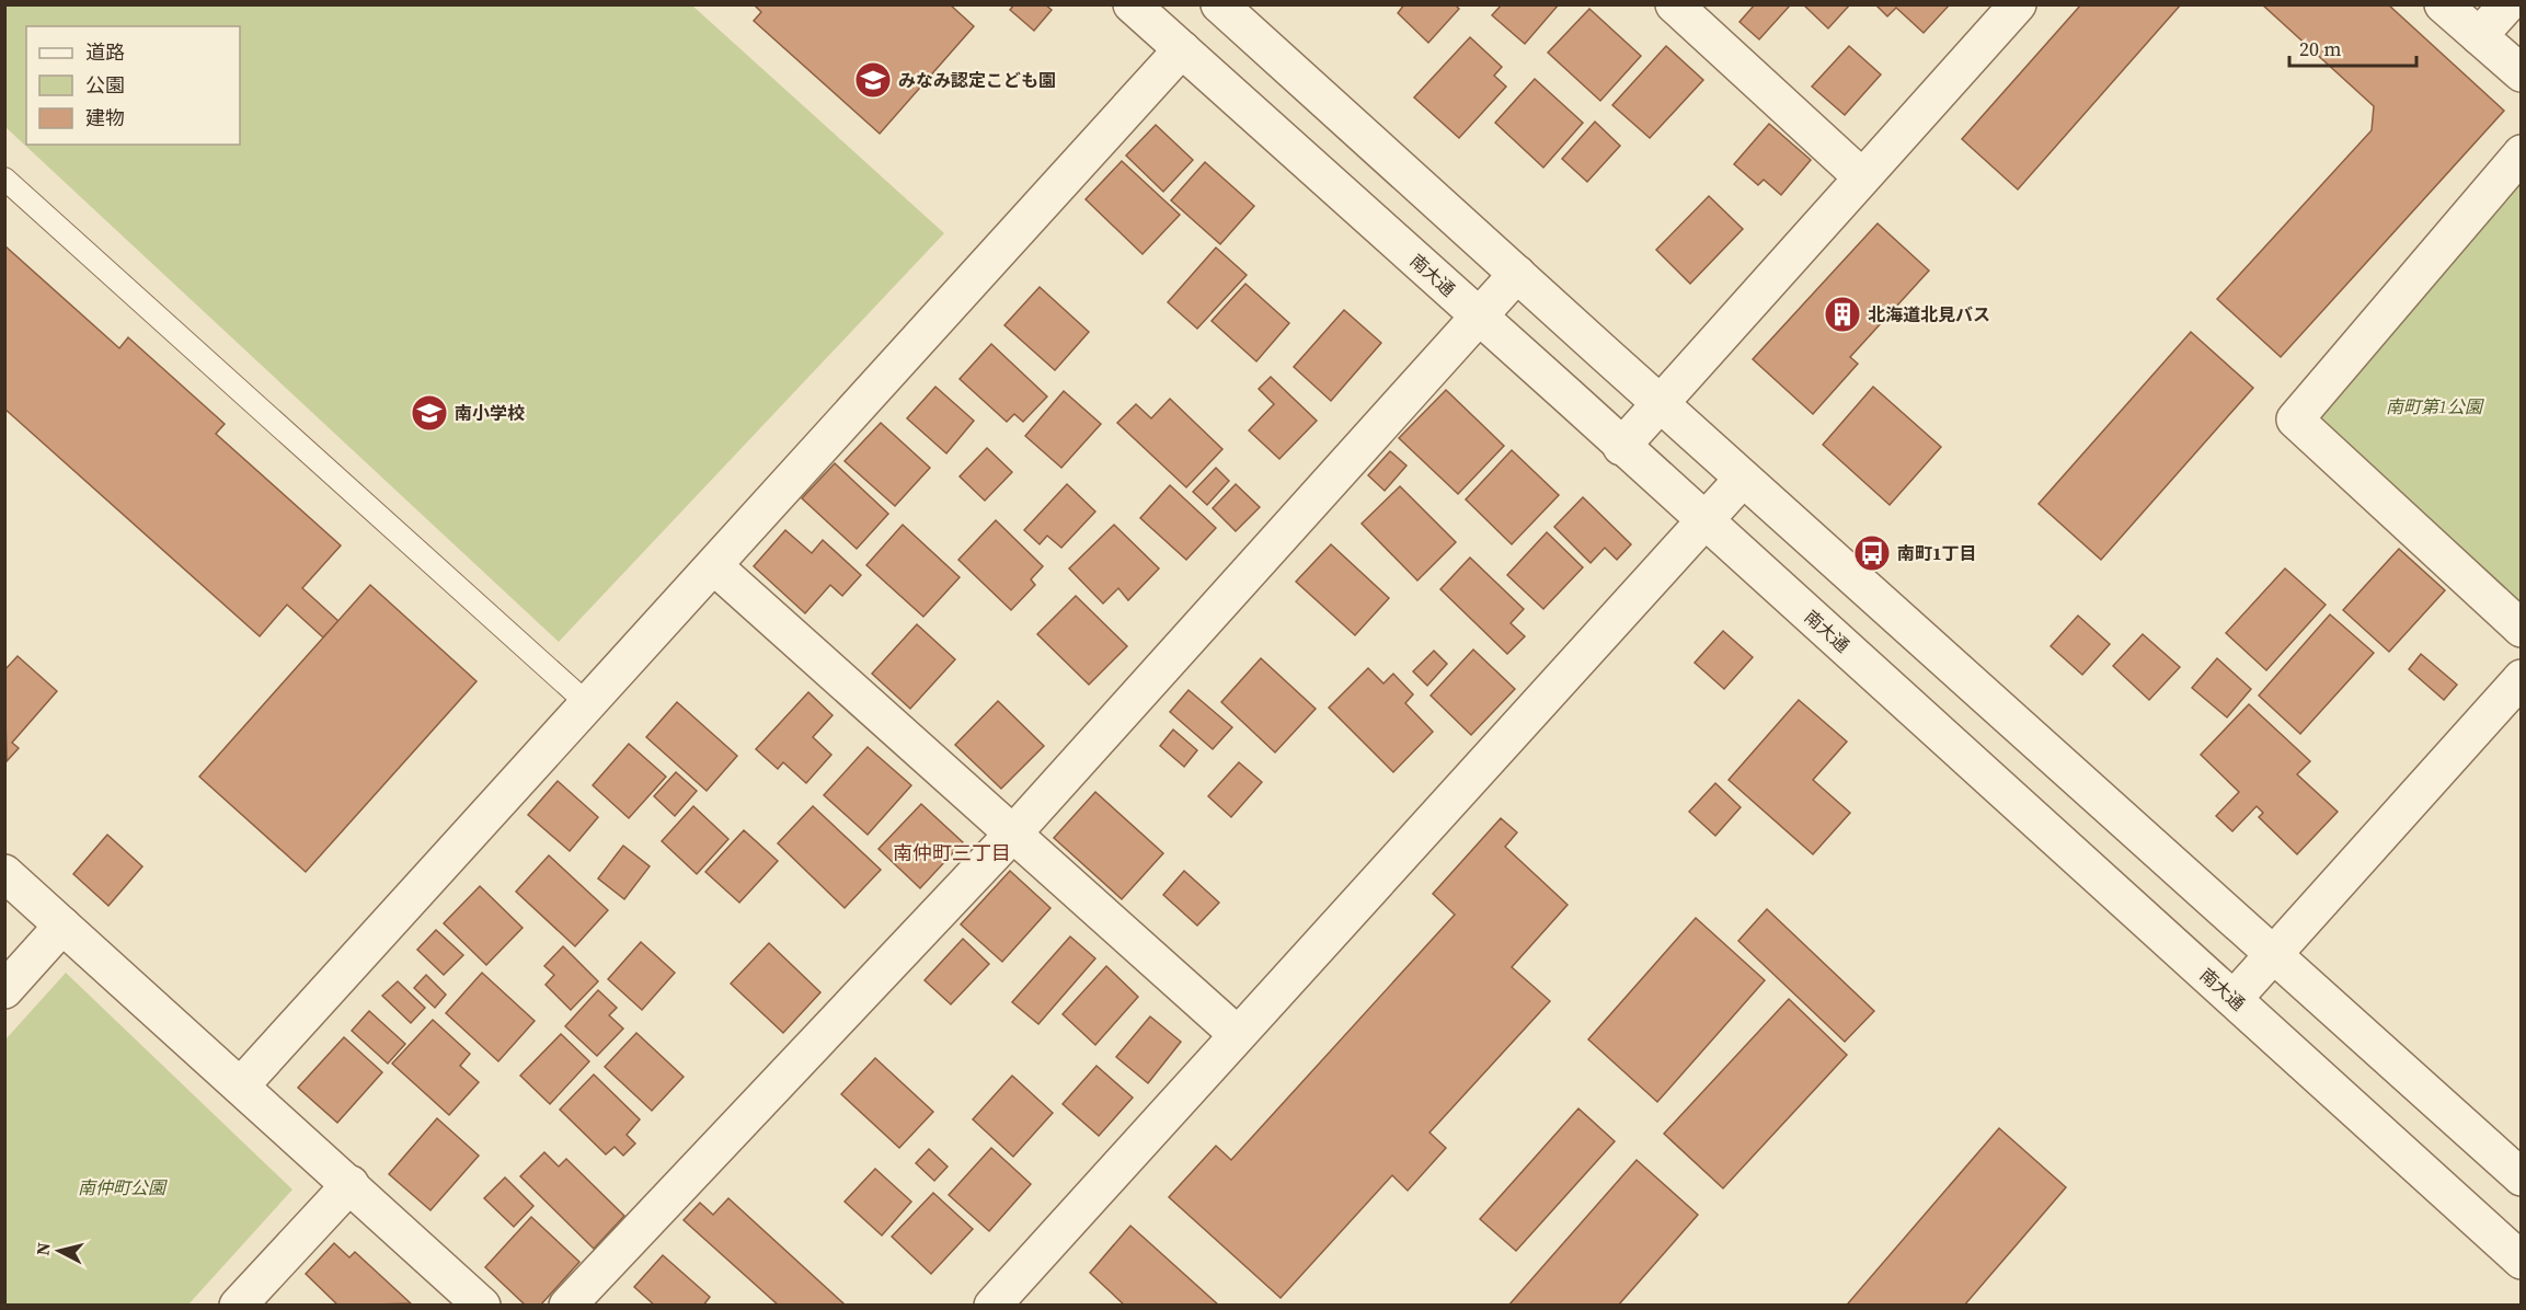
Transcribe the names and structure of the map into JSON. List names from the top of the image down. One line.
{"streets":{"street":["南大通"]},"districts":["南仲町三丁目"],"parks":["南町第1公園","南仲町公園"],"places":{"school or university":["みなみ認定こども園","南小学校"],"building":["北海道北見バス"],"bus stop":["南町1丁目"]},"legend":["道路","公園","建物"],"scale_bar":"20 m","north":"left"}
